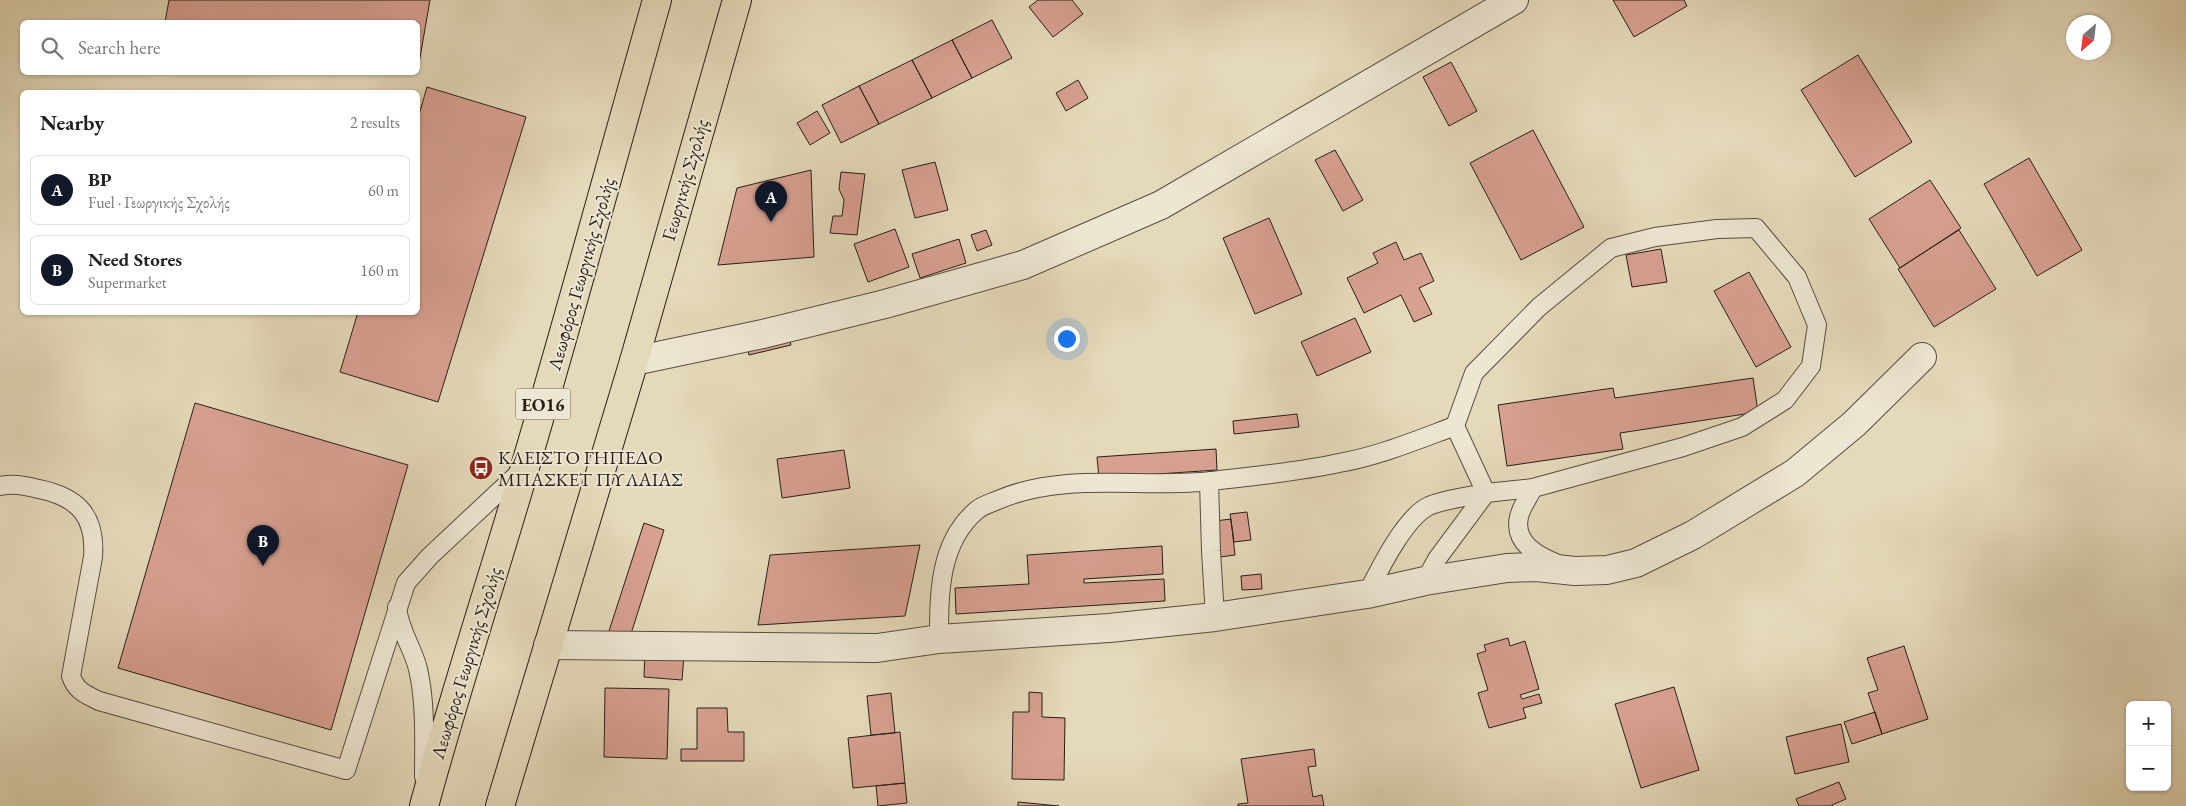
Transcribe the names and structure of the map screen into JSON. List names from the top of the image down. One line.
{"streets":{"main road":["Γεωργικής Σχολής","Λεωφόρος Γεωργικής Σχολής","ΕΟ16"]},"places":{"bus stop":["ΚΛΕΙΣΤΟ ΓΗΠΕΔΟ ΜΠΑΣΚΕΤ ΠΥΛΑΙΑΣ"]},"north":"bottom left","page":{"search":"Search here","heading":["Nearby","2 results"],"list":[{"mark":"A","name":"BP","note":"Fuel · Γεωργικής Σχολής","value":"60 m"},{"mark":"B","name":"Need Stores","note":"Supermarket","value":"160 m"}],"pins":["A","B"],"map_buttons":["+","−"]}}
